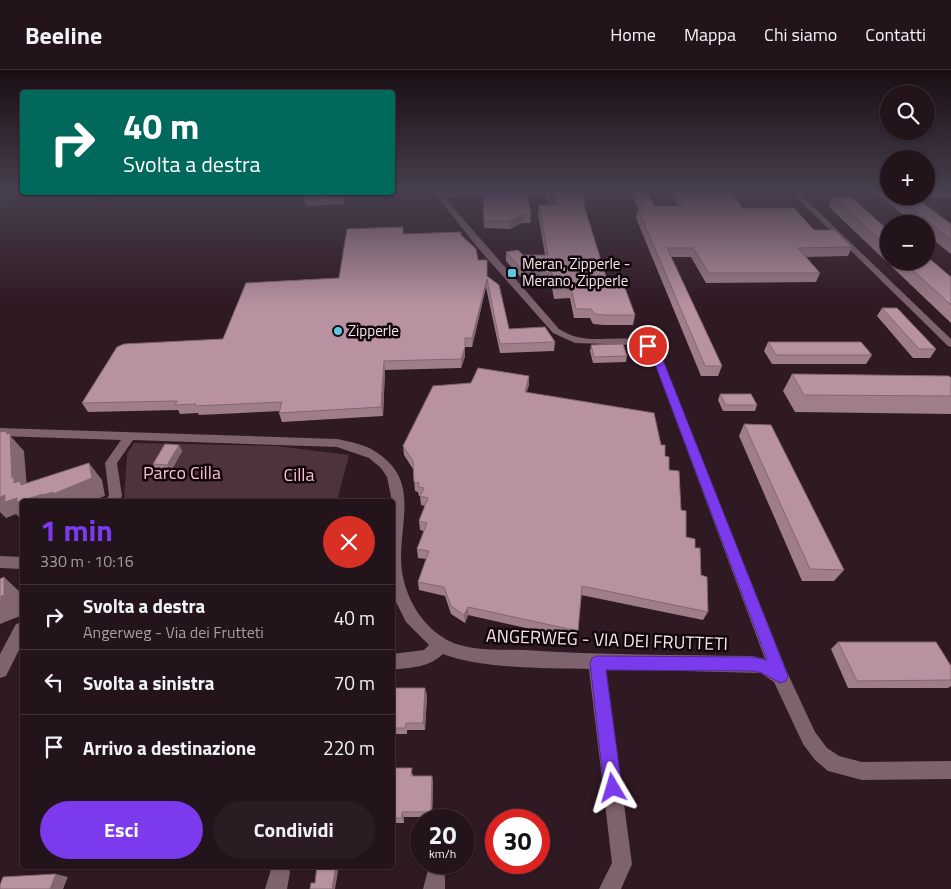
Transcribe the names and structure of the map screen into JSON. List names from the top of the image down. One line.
{"streets":{"street":["ANGERWEG - VIA DEI FRUTTETI"]},"parks":["Parco Cilla","Cilla"],"places":{"transit":["Meran, Zipperle - Merano, Zipperle"],"other":["Zipperle"]},"page":{"header":"Beeline","nav":["Home","Mappa","Chi siamo","Contatti"],"map_buttons":["+","−"],"turn":["40 m","Svolta a destra"],"heading":["1 min","330 m · 10:16"],"list":[{"name":"Svolta a destra","note":"Angerweg - Via dei Frutteti","value":"40 m"},{"name":"Svolta a sinistra","value":"70 m"},{"name":"Arrivo a destinazione","value":"220 m"}],"buttons":["Esci","Condividi"],"speed":"20 km/h","limit":"30"}}
